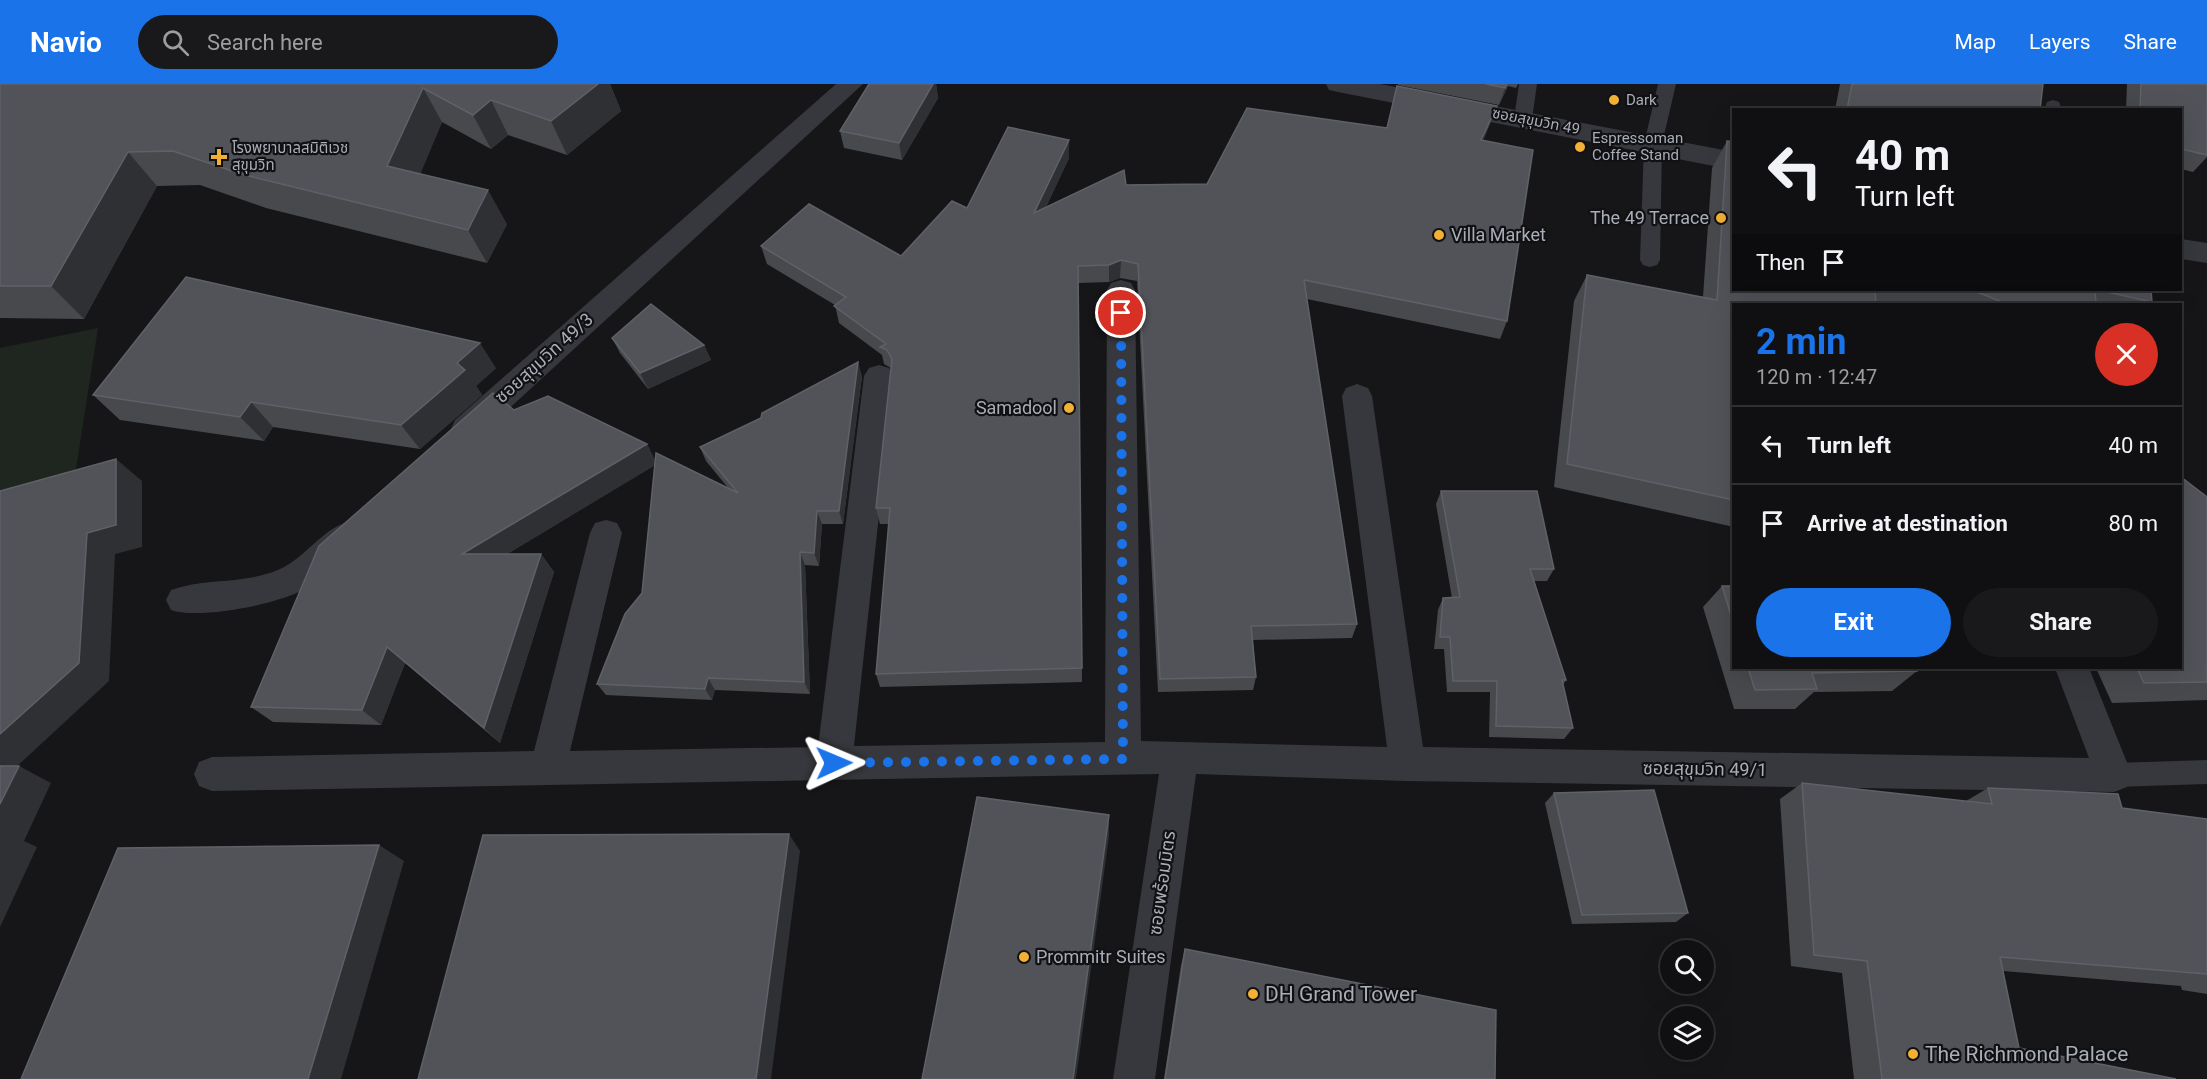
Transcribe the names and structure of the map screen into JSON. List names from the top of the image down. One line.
{"streets":{"street":["ซอยสุขุมวิท 49","ซอยสุขุมวิท 49/3","ซอยสุขุมวิท 49/1","ซอยพร้อมมิตร"]},"crossings":[["ซอยสุขุมวิท 49/1","ซอยพร้อมมิตร"]],"places":{"other":["Dark","Espressoman Coffee Stand","The 49 Terrace","Villa Market","Samadool","Prommitr Suites","DH Grand Tower","The Richmond Palace"],"health":["โรงพยาบาลสมิติเวช สุขุมวิท"]},"page":{"header":"Navio","search":"Search here","nav":["Map","Layers","Share"],"turn":["40 m","Turn left"],"then":"Then","heading":["2 min","120 m · 12:47"],"list":[{"name":"Turn left","value":"40 m"},{"name":"Arrive at destination","value":"80 m"}],"buttons":["Exit","Share"]}}
